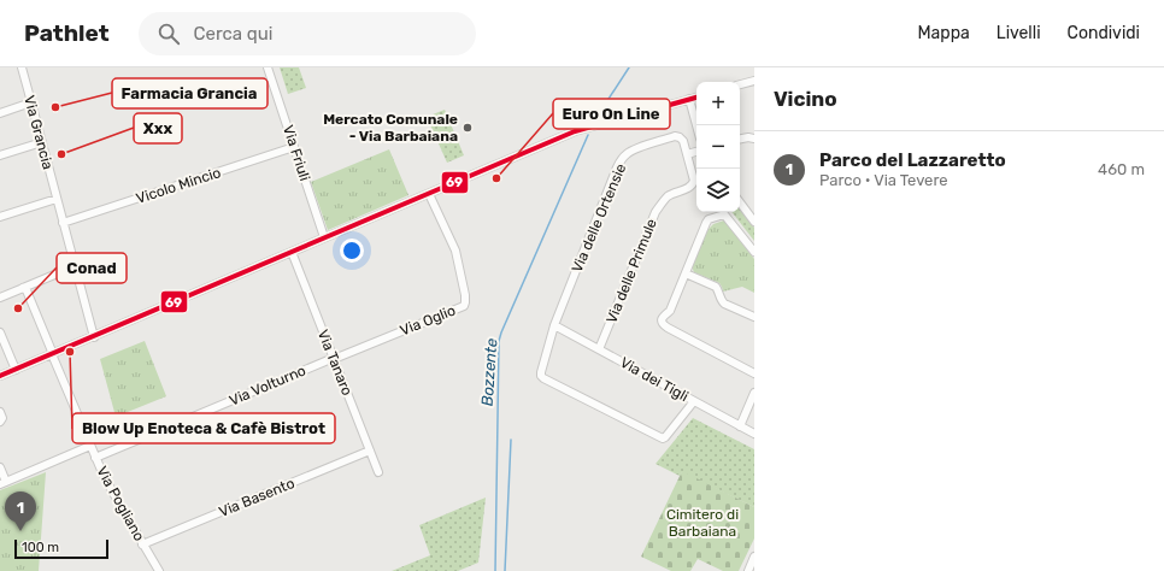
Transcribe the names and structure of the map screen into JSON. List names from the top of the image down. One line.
{"streets":{"street":["Via Grancia","Via Friuli","Vicolo Mincio","Via delle Ortensie","Via delle Primule","Via Oglio","Via Tanaro","Via dei Tigli","Via Volturno","Via Basento","Via Pogliano"]},"crossings":[["Via Grancia","Vicolo Mincio"],["Via Friuli","Vicolo Mincio"],["Via delle Ortensie","Via delle Primule"],["Via delle Ortensie","Via dei Tigli"],["Via delle Primule","Via dei Tigli"],["Via Oglio","Via Tanaro"],["Via Oglio","Via Volturno"],["Via Tanaro","Via Volturno"],["Via Tanaro","Via Basento"],["Via Volturno","Via Pogliano"],["Via Basento","Via Pogliano"]],"water":["Bozzente"],"parks":["Cimitero di Barbaiana"],"places":["Farmacia Grancia","Mercato Comunale - Via Barbaiana","Xxx","Euro On Line","Conad","Blow Up Enoteca & Cafè Bistrot"],"lines":["transit line 69"],"scale_bar":"100 m","page":{"header":"Pathlet","search":"Cerca qui","nav":["Mappa","Livelli","Condividi"],"heading":"Vicino","map_buttons":["+","−"],"list":[{"mark":"1","name":"Parco del Lazzaretto","note":"Parco · Via Tevere","value":"460 m"}],"pins":"1","scale":"100 m"}}
